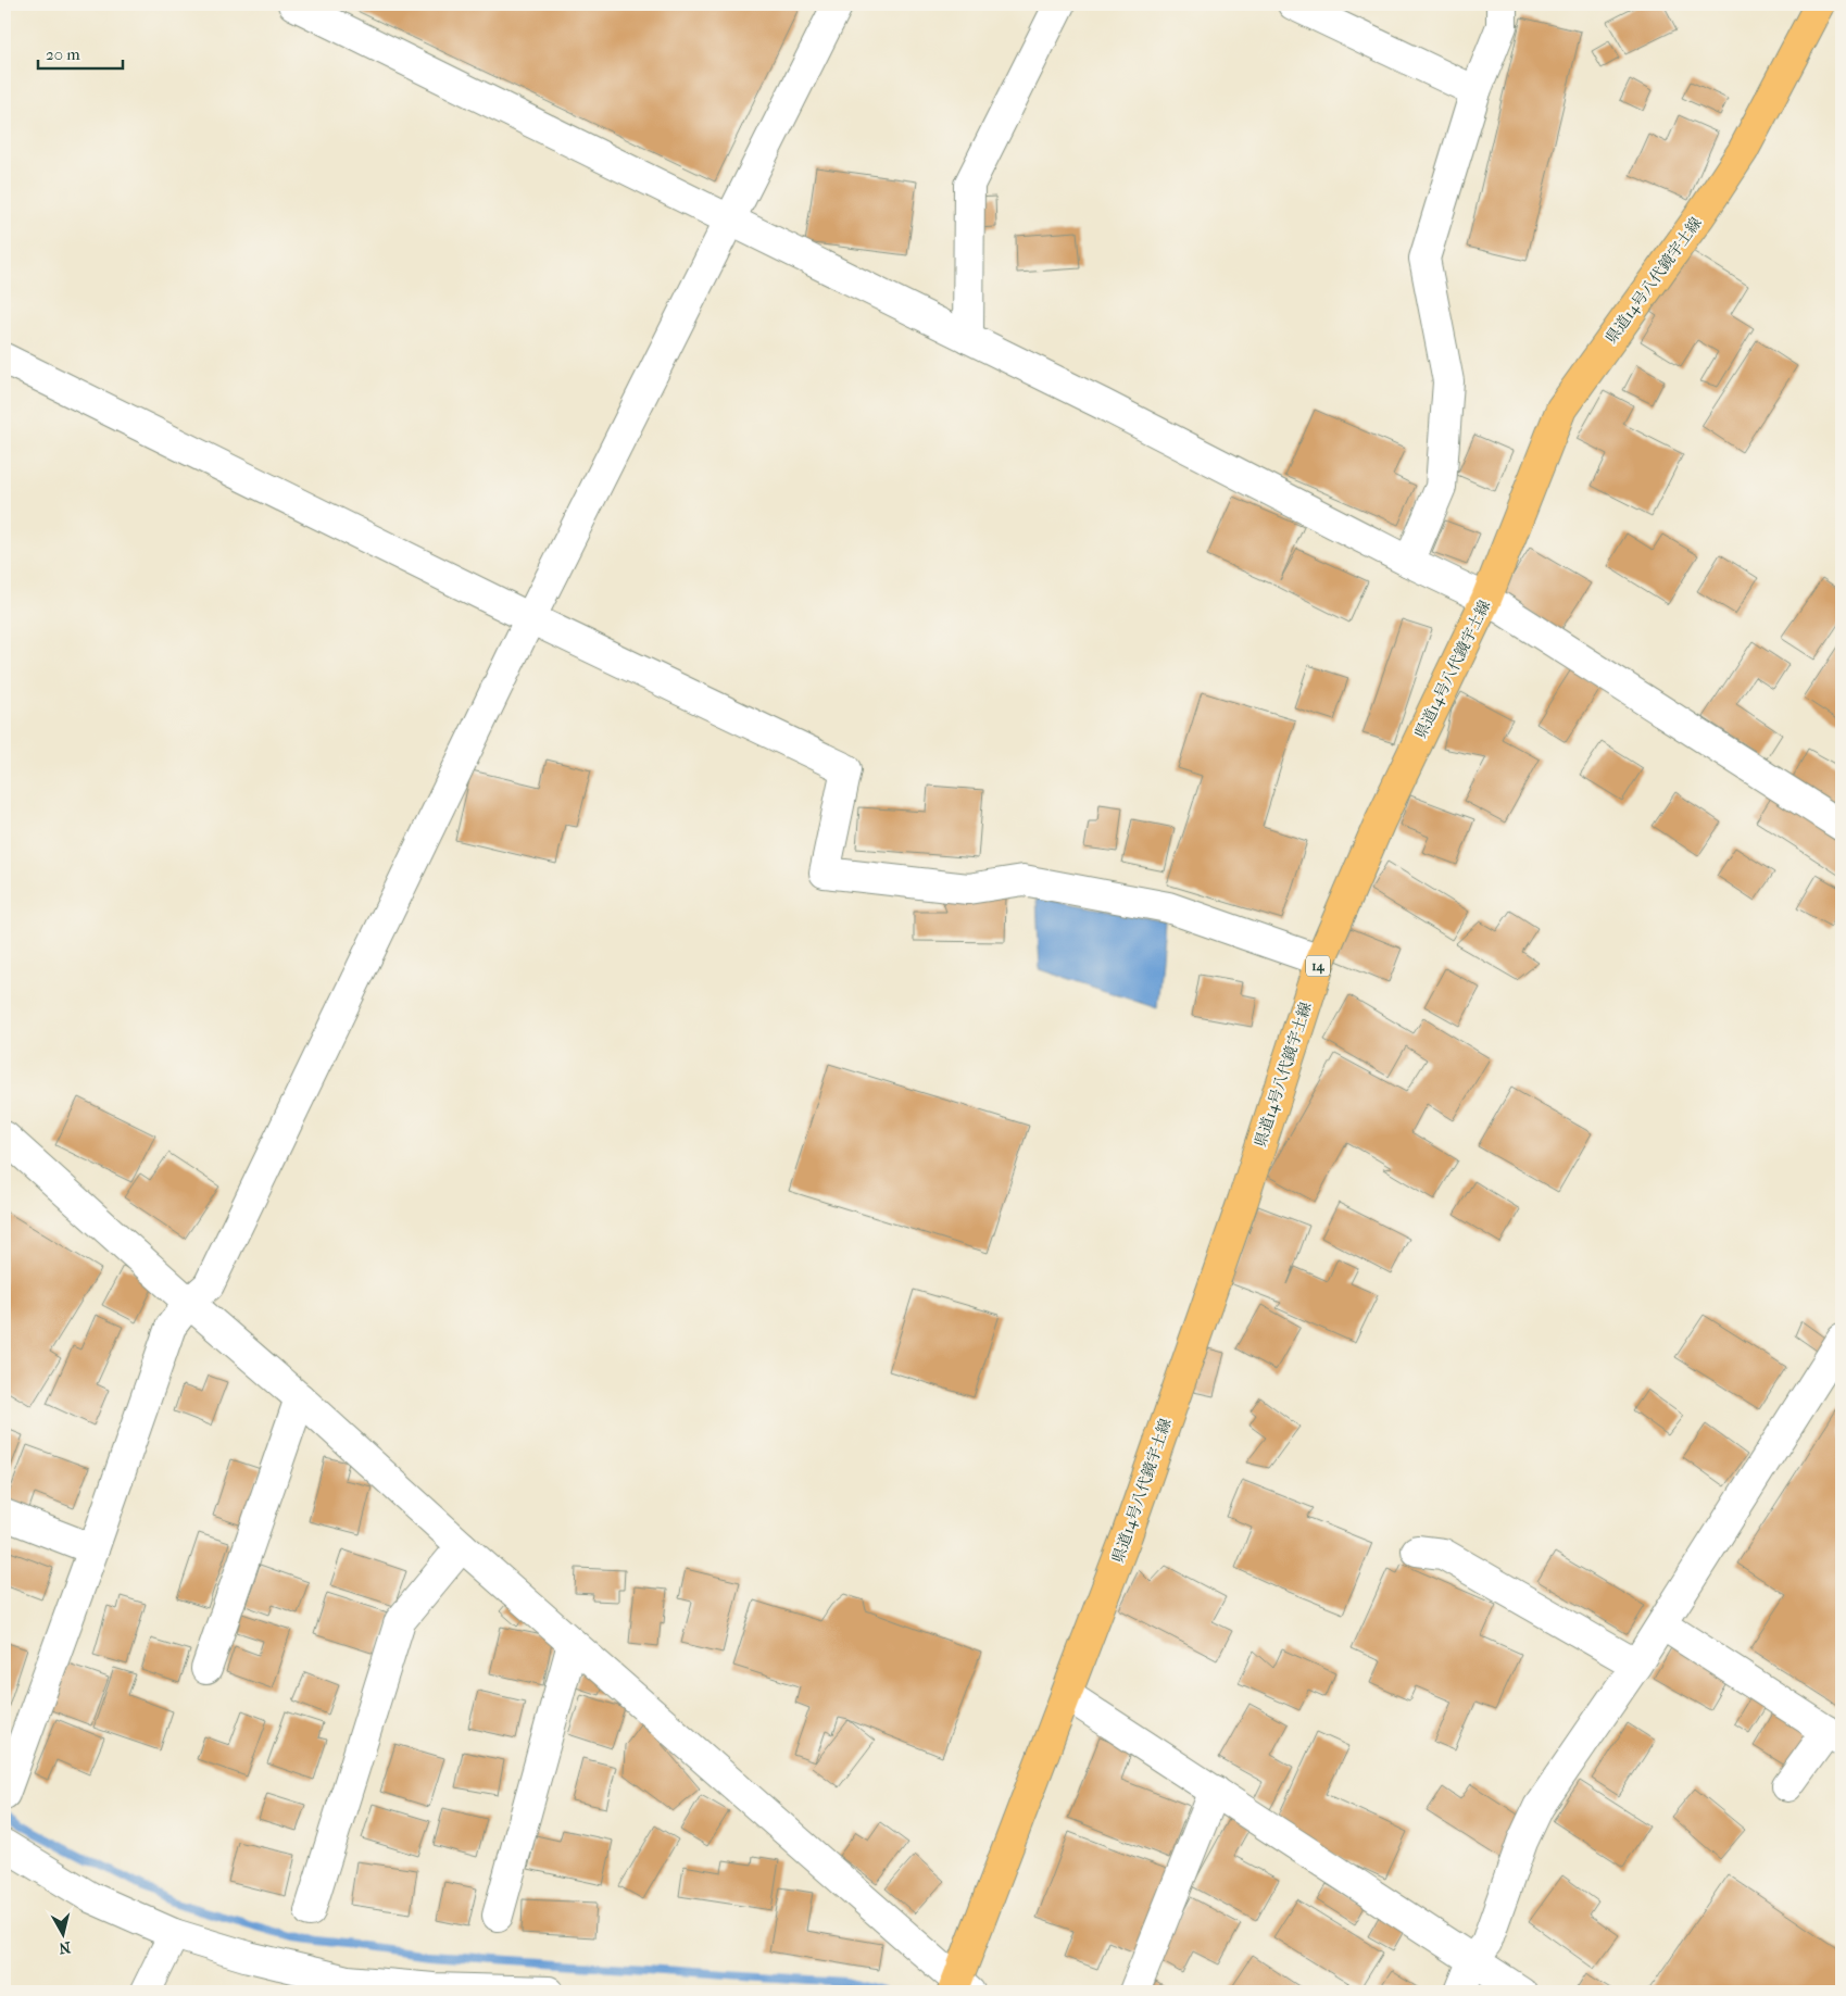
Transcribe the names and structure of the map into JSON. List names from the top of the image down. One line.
{"streets":{"main road":["県道14号八代鏡宇土線","14"]},"scale_bar":"20 m","north":"bottom"}
